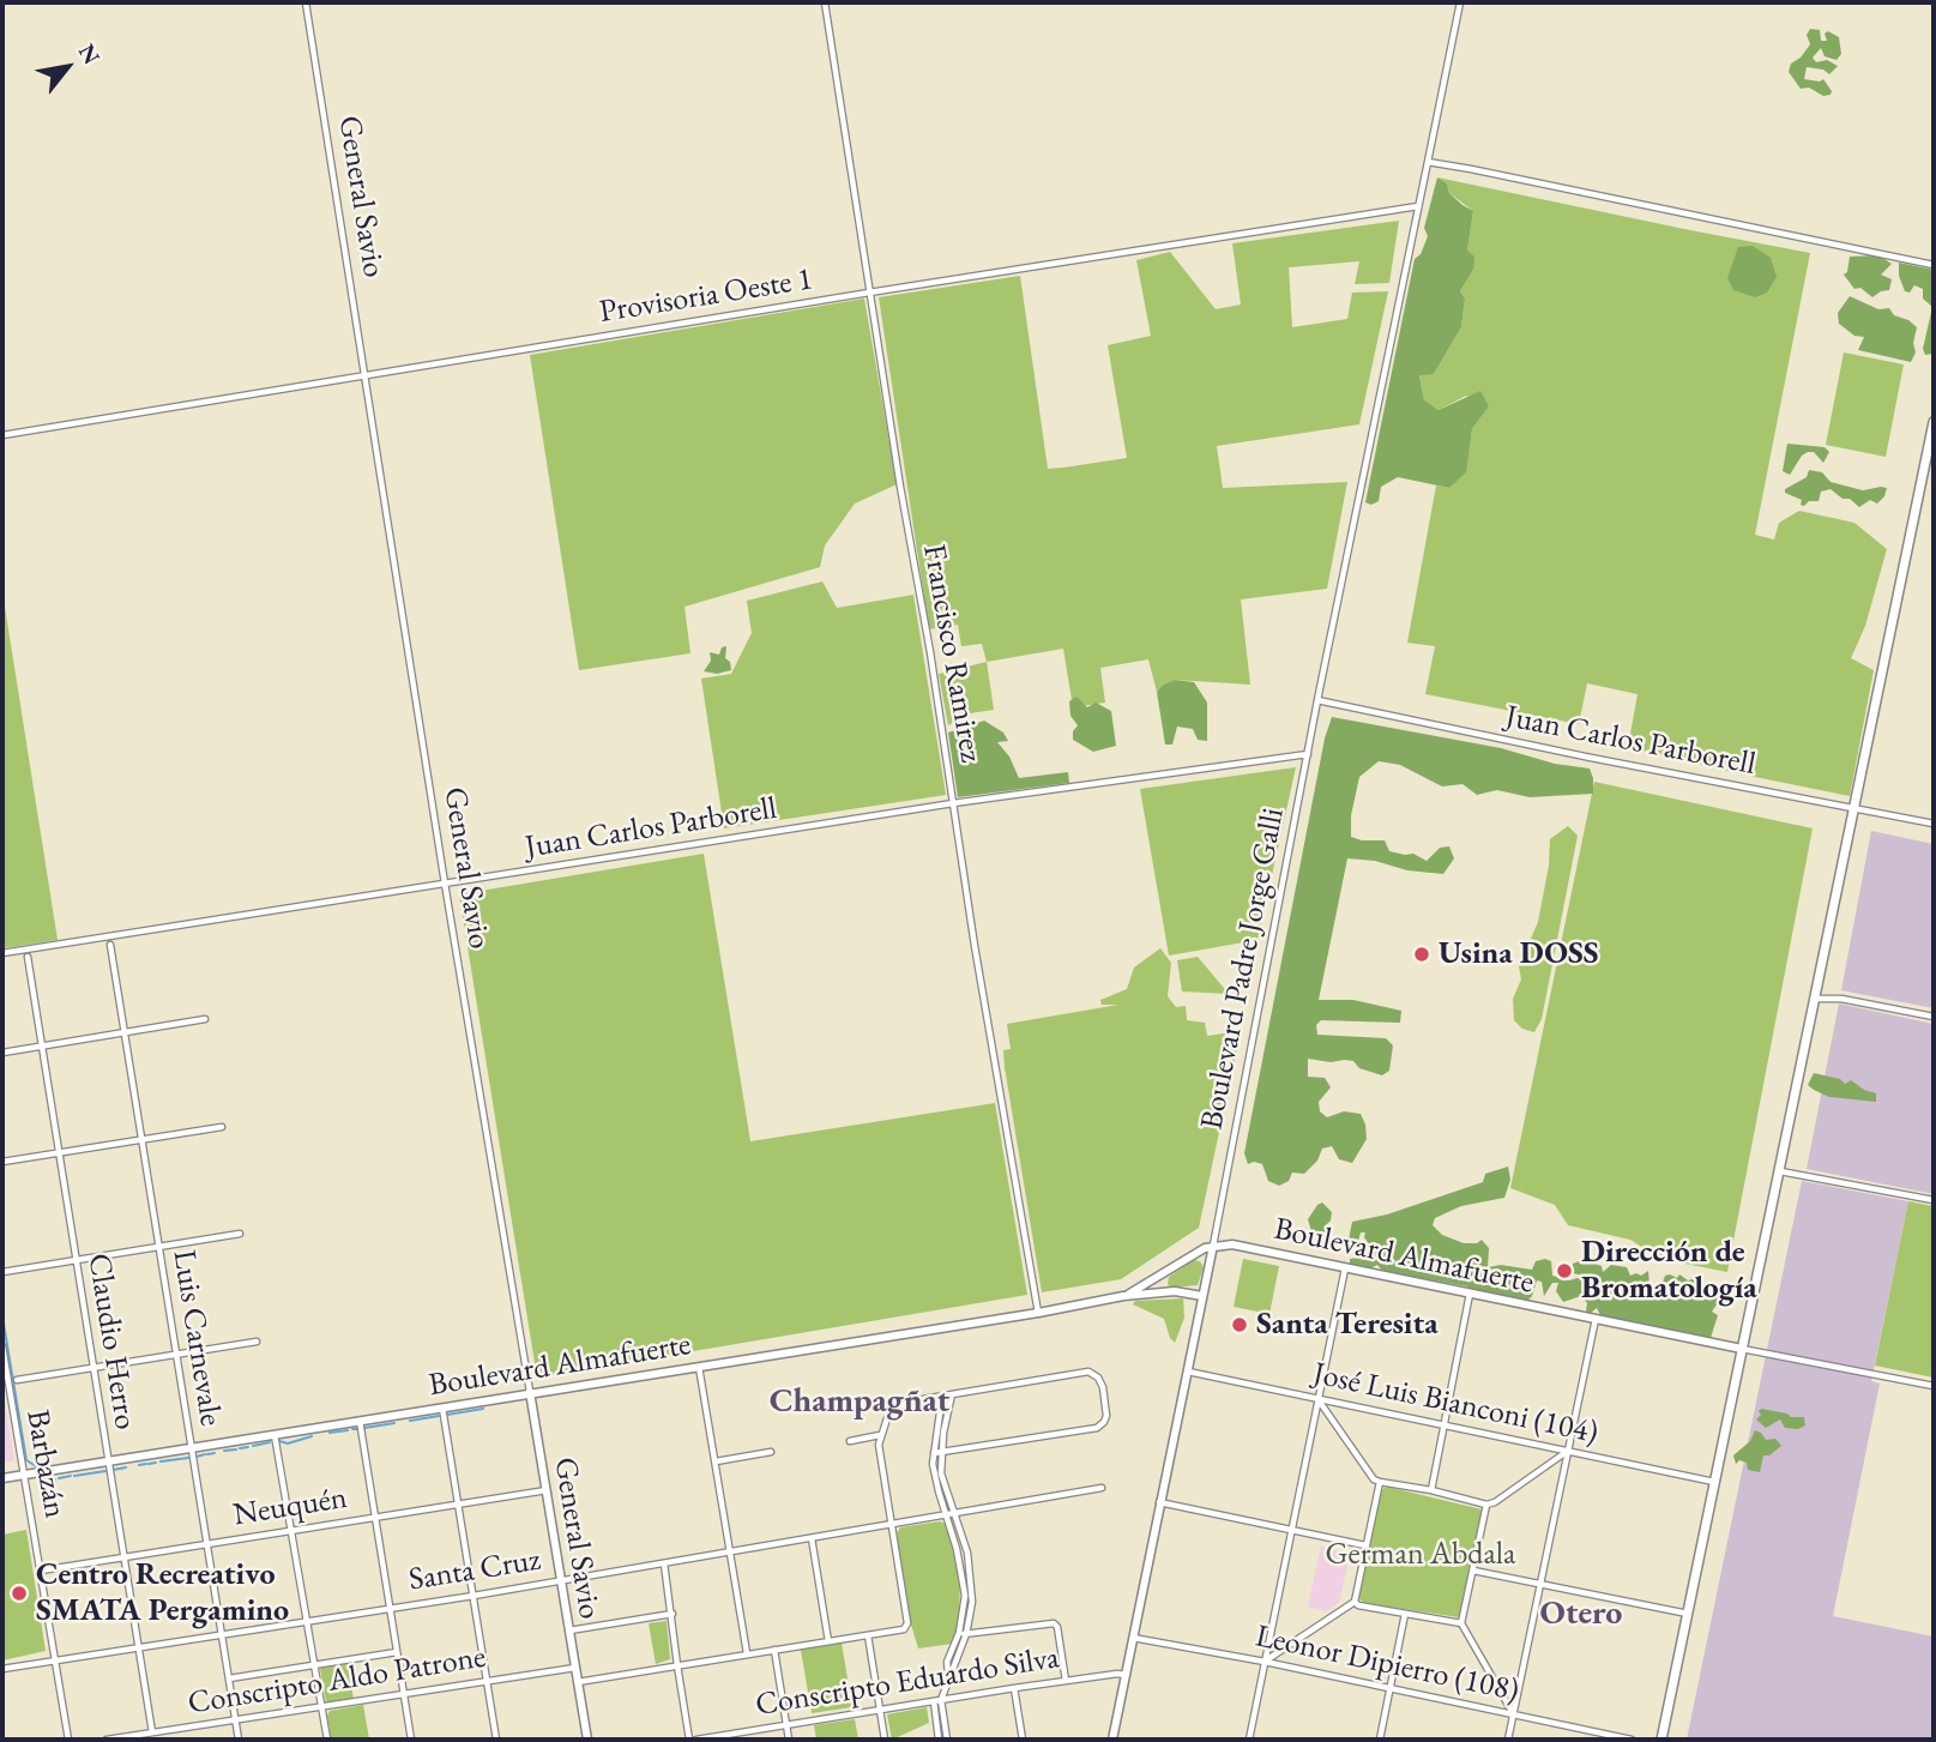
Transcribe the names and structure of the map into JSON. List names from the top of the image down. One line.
{"streets":{"main road":["General Savio","Boulevard Padre Jorge Galli","Boulevard Almafuerte"],"street":["Provisoria Oeste 1","Francisco Ramirez","Juan Carlos Parborell","Luis Carnevale","Claudio Herro","José Luis Bianconi (104)","Barbazán","Neuquén","Santa Cruz","Leonor Dipierro (108)","Conscripto Aldo Patrone","Conscripto Eduardo Silva"]},"crossings":[["General Savio","Provisoria Oeste 1"],["General Savio","Juan Carlos Parborell"],["General Savio","Boulevard Almafuerte"],["General Savio","Neuquén"],["General Savio","Santa Cruz"],["General Savio","Conscripto Aldo Patrone"],["Provisoria Oeste 1","Francisco Ramirez"],["Provisoria Oeste 1","Boulevard Padre Jorge Galli"],["Francisco Ramirez","Juan Carlos Parborell"],["Francisco Ramirez","Boulevard Almafuerte"],["Juan Carlos Parborell","Boulevard Padre Jorge Galli"],["Boulevard Padre Jorge Galli","Boulevard Almafuerte"],["Boulevard Padre Jorge Galli","José Luis Bianconi (104)"],["Boulevard Padre Jorge Galli","Leonor Dipierro (108)"],["Boulevard Padre Jorge Galli","Conscripto Eduardo Silva"],["Boulevard Almafuerte","Luis Carnevale"],["Boulevard Almafuerte","Claudio Herro"],["Boulevard Almafuerte","Barbazán"],["Luis Carnevale","Neuquén"],["Luis Carnevale","Santa Cruz"],["Luis Carnevale","Conscripto Aldo Patrone"],["Claudio Herro","Neuquén"],["Claudio Herro","Santa Cruz"],["Claudio Herro","Conscripto Aldo Patrone"],["Barbazán","Neuquén"],["Barbazán","Santa Cruz"]],"districts":["Champagñat","Otero"],"parks":["German Abdala"],"places":["Usina DOSS","Dirección de Bromatología","Santa Teresita","Centro Recreativo SMATA Pergamino"],"north":"top right"}
